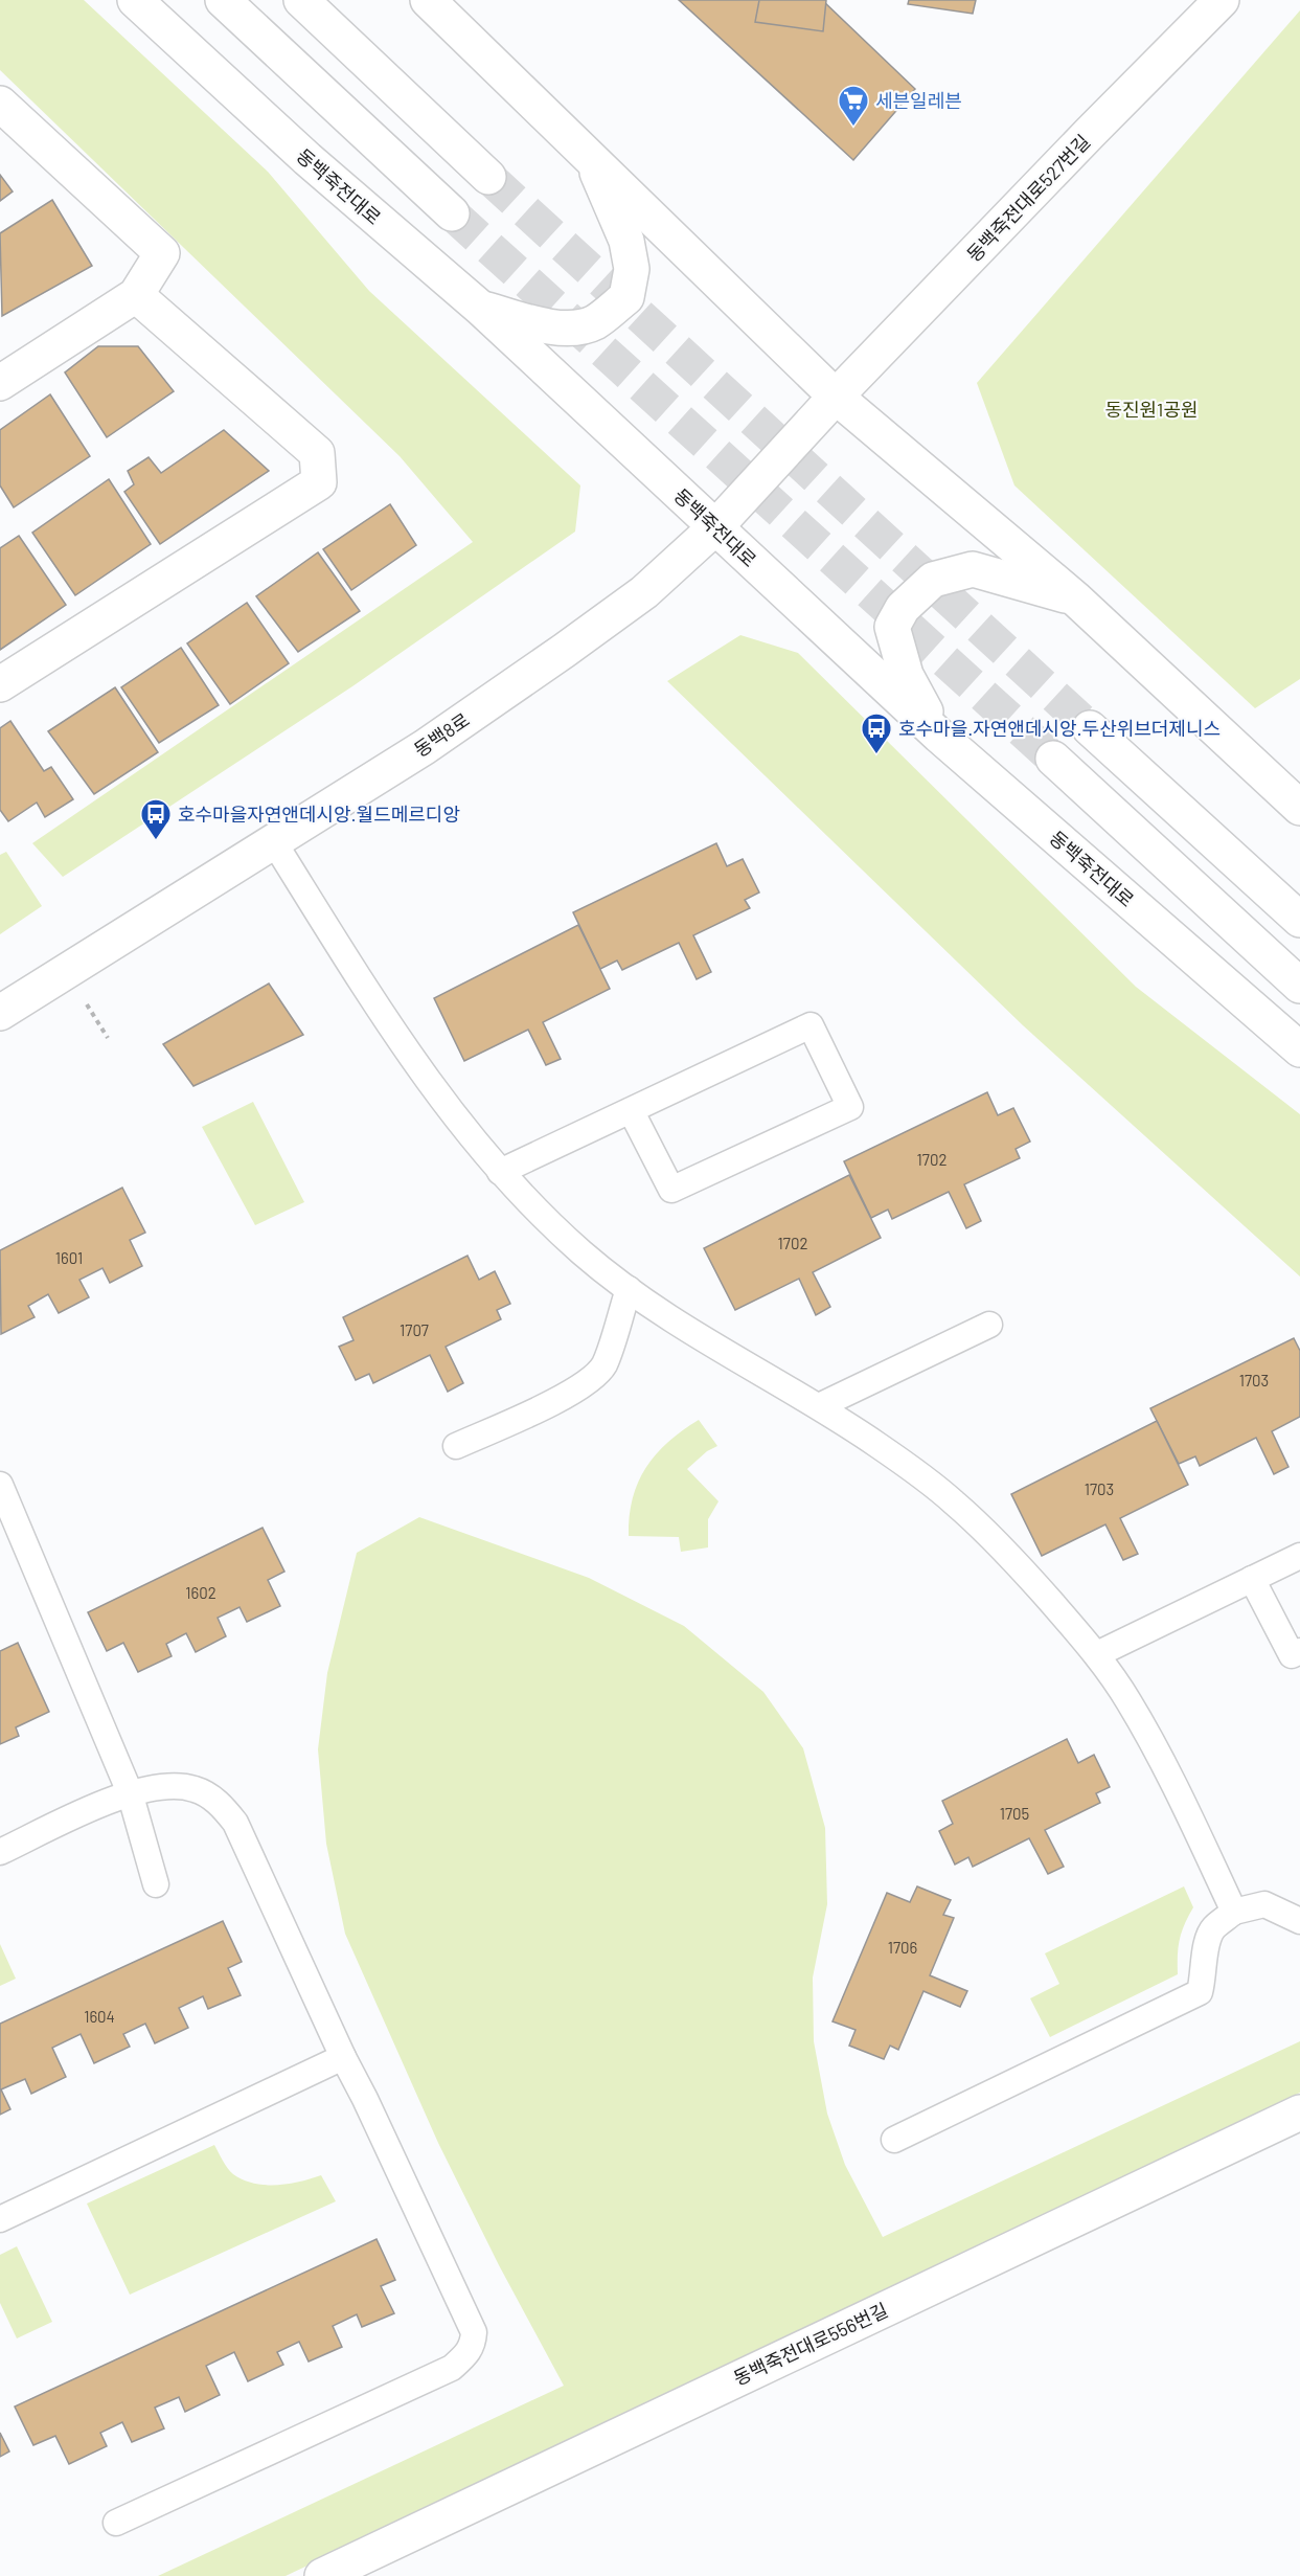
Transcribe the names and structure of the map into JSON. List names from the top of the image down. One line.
{"streets":{"main road":["동백죽전대로","동백죽전대로527번길","동백8로","동백죽전대로556번길"]},"crossings":[["동백죽전대로","동백8로"],["동백죽전대로527번길","동백8로"]],"parks":["동진원1공원"],"places":{"supermarket":["세븐일레븐"],"bus stop":["호수마을.자연앤데시앙.두산위브더제니스","호수마을자연앤데시앙.월드메르디앙"]},"house_numbers":["1702","1702","1601","1707","1703","1703","1602","1705","1706","1604"]}
